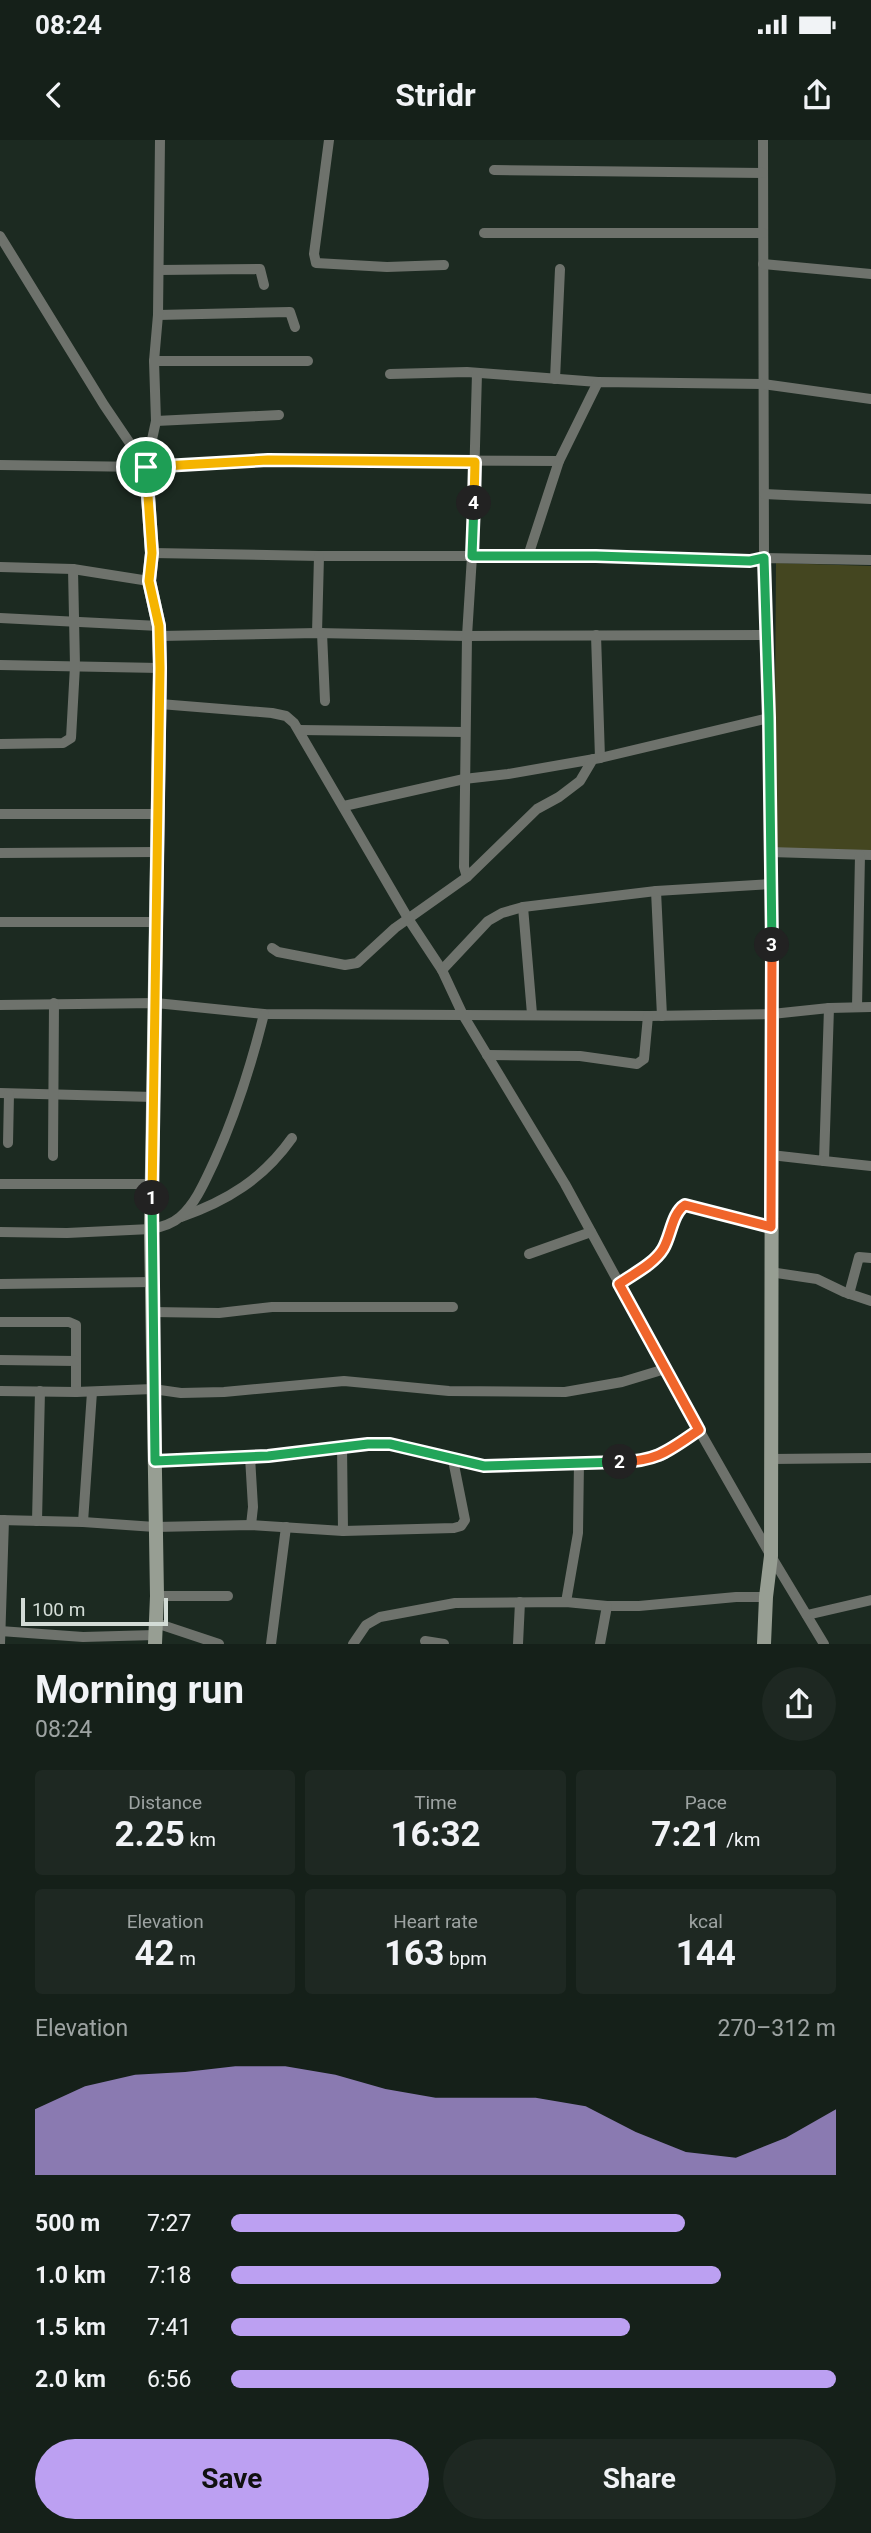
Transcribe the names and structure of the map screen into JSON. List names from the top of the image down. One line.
{"scale_bar":"100 m","page":{"status":"08:24","header":"Stridr","pins":["4","3","1","2"],"scale":"100 m","heading":["Morning run","08:24"],"stats":[["Distance","2.25 km"],["Time","16:32"],["Pace","7:21 /km"],["Elevation","42 m"],["Heart rate","163 bpm"],["kcal","144"]],"chart":["Elevation","270–312 m"],"list":[{"name":"500 m","note":"7:27"},{"name":"1.0 km","note":"7:18"},{"name":"1.5 km","note":"7:41"},{"name":"2.0 km","note":"6:56"}],"buttons":["Save","Share"]}}
